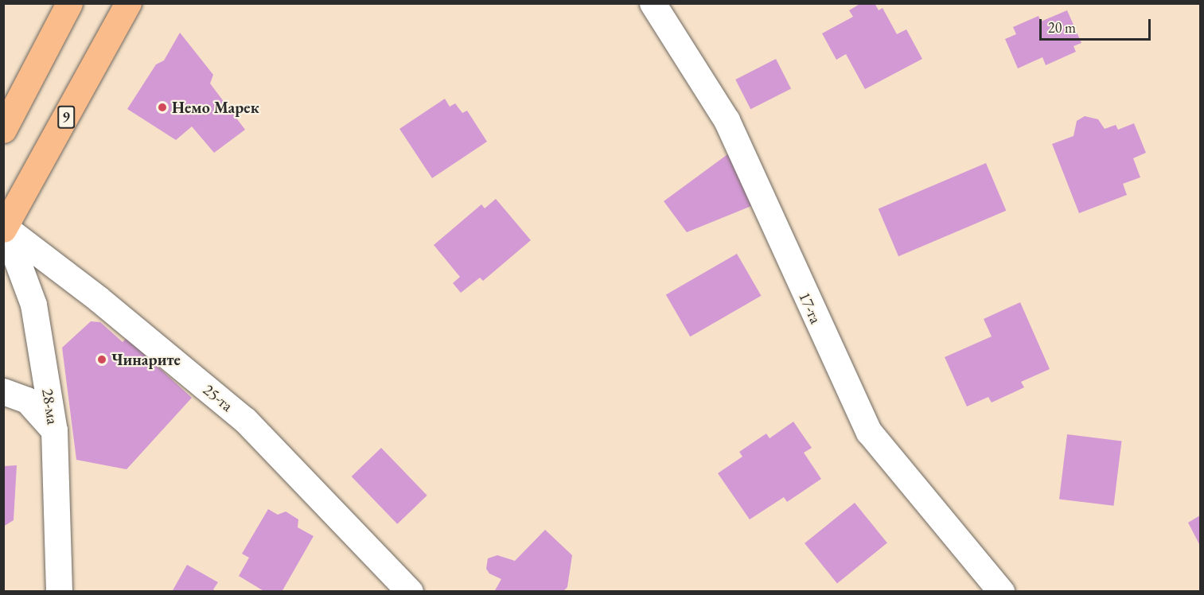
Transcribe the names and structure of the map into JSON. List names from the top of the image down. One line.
{"streets":{"highway":["9"],"street":["17-та","25-та","28-ма"]},"crossings":[["9","25-та"],["9","28-ма"],["25-та","28-ма"]],"places":["Немо Марек","Чинарите"],"scale_bar":"20 m"}
